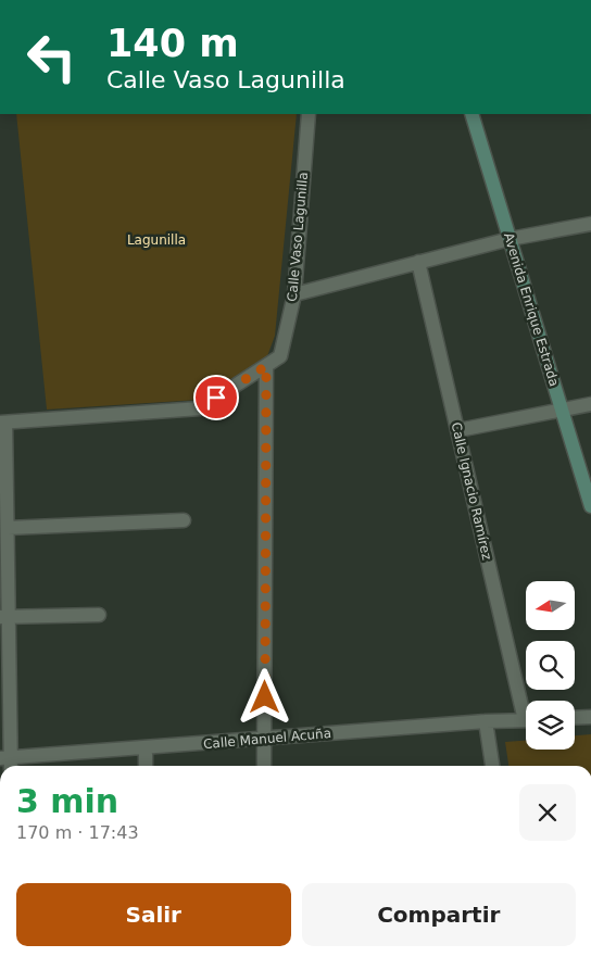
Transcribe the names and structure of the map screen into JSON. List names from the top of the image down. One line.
{"streets":{"main road":["Avenida Enrique Estrada"],"street":["Calle Vaso Lagunilla","Calle Ignacio Ramírez","Calle Manuel Acuña"]},"parks":["Lagunilla"],"north":"left","page":{"turn":["140 m","Calle Vaso Lagunilla"],"heading":["3 min","170 m · 17:43"],"buttons":["Salir","Compartir"]}}
